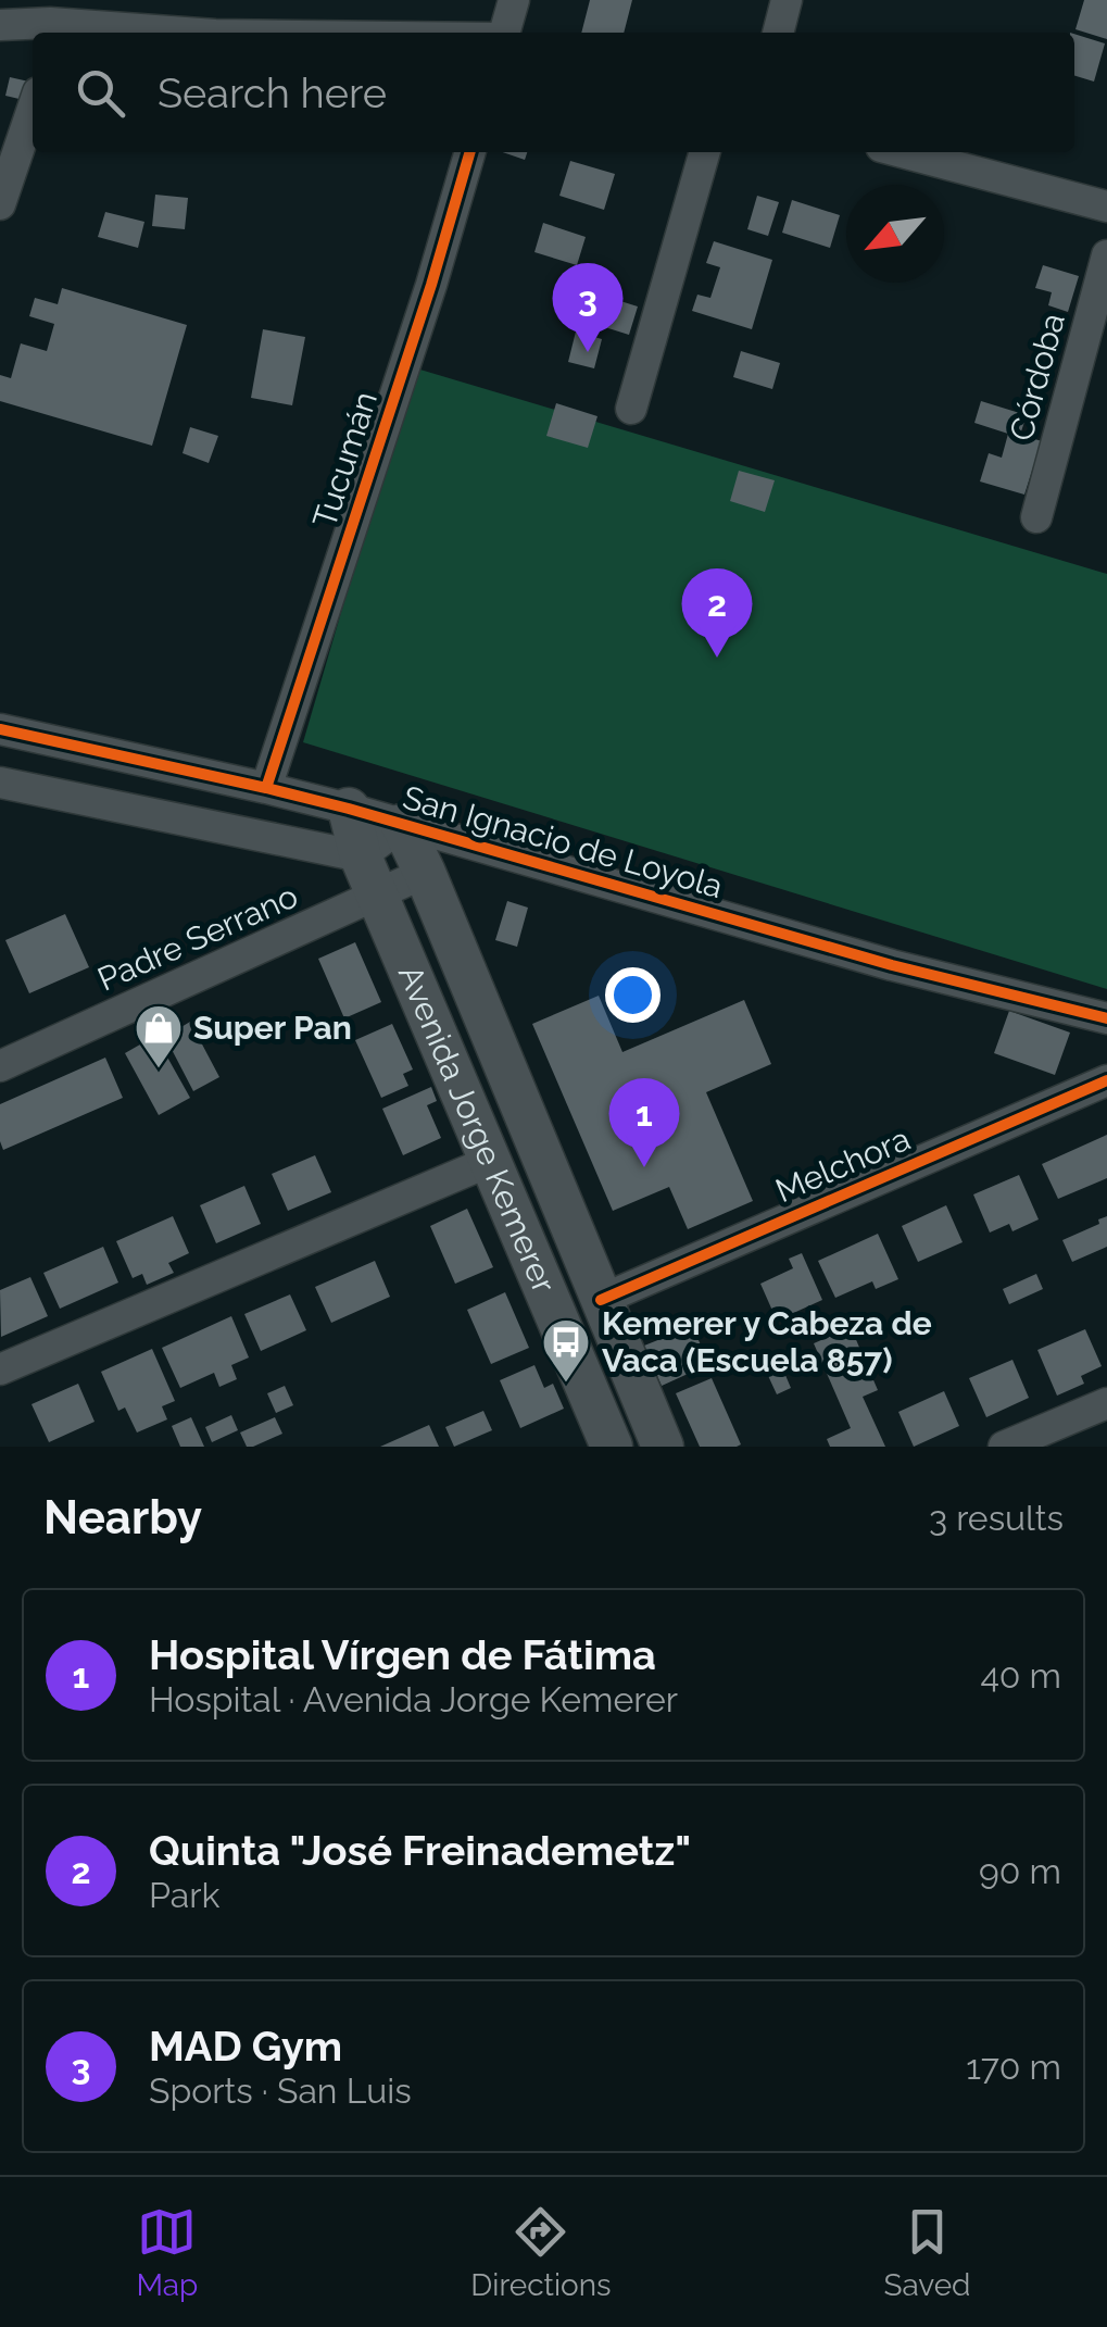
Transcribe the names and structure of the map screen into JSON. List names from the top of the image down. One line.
{"streets":{"main road":["Avenida Jorge Kemerer"],"street":["Córdoba","Tucumán","San Ignacio de Loyola","Padre Serrano","Melchora"]},"crossings":[["Tucumán","San Ignacio de Loyola"],["San Ignacio de Loyola","Avenida Jorge Kemerer"],["Padre Serrano","Avenida Jorge Kemerer"],["Avenida Jorge Kemerer","Melchora"]],"places":{"shop":["Super Pan"],"bus stop":["Kemerer y Cabeza de Vaca (Escuela 857)"]},"north":"bottom left","page":{"search":"Search here","pins":["3","2","1"],"heading":["Nearby","3 results"],"list":[{"mark":"1","name":"Hospital Vírgen de Fátima","note":"Hospital · Avenida Jorge Kemerer","value":"40 m"},{"mark":"2","name":"Quinta \"José Freinademetz\"","note":"Park","value":"90 m"},{"mark":"3","name":"MAD Gym","note":"Sports · San Luis","value":"170 m"}],"nav":["Map","Directions","Saved"]}}
